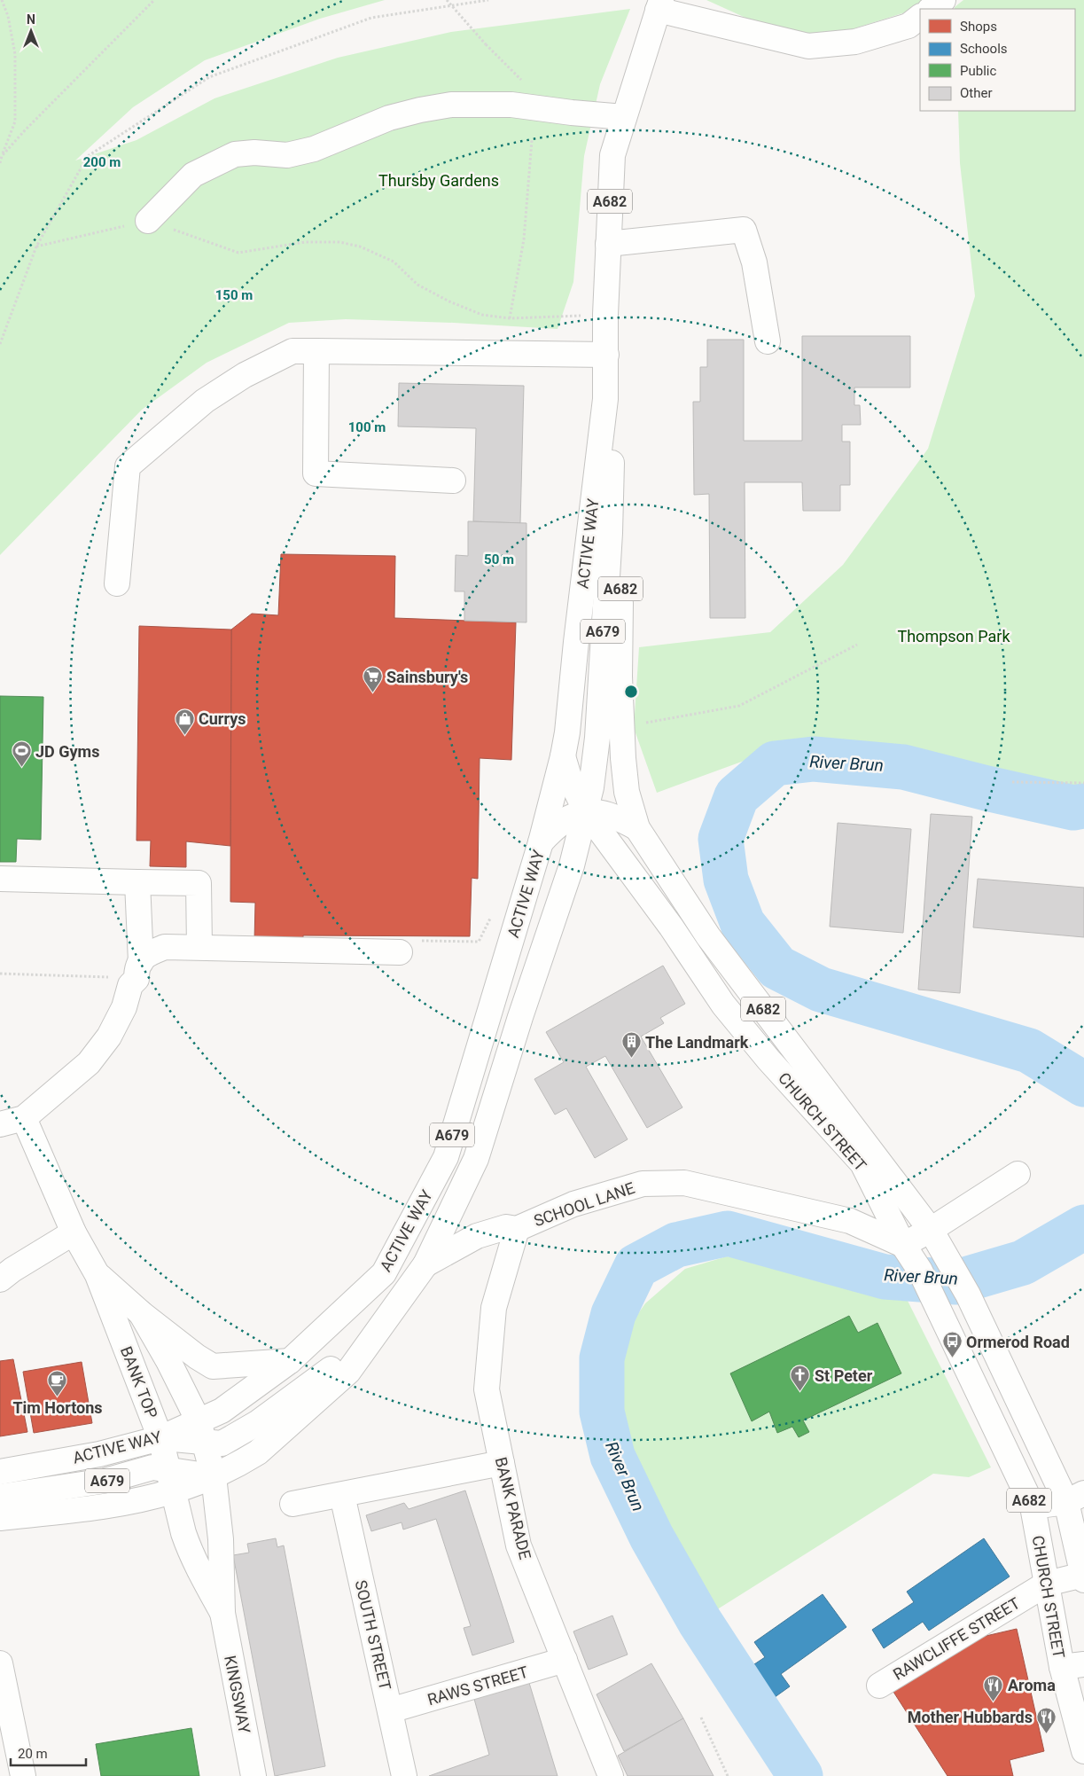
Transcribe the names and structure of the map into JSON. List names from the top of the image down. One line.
{"streets":{"main road":["A682","ACTIVE WAY","A679","CHURCH STREET","SCHOOL LANE","BANK TOP","BANK PARADE","SOUTH STREET","RAWCLIFFE STREET","RAWS STREET","KINGSWAY"]},"crossings":[["A682","ACTIVE WAY"],["ACTIVE WAY","A679"],["ACTIVE WAY","CHURCH STREET"],["ACTIVE WAY","SCHOOL LANE"],["ACTIVE WAY","BANK TOP"],["ACTIVE WAY","KINGSWAY"],["A679","BANK TOP"],["CHURCH STREET","SCHOOL LANE"],["CHURCH STREET","RAWCLIFFE STREET"],["SCHOOL LANE","BANK PARADE"],["BANK TOP","KINGSWAY"],["BANK PARADE","RAWS STREET"],["SOUTH STREET","RAWS STREET"]],"water":["River Brun"],"parks":["Thursby Gardens","Thompson Park"],"places":{"supermarket":["Sainsbury's"],"shop":["Currys"],"sports":["JD Gyms"],"building":["The Landmark"],"bus stop":["Ormerod Road"],"church":["St Peter"],"cafe":["Tim Hortons"],"restaurant":["Aroma","Mother Hubbards"]},"legend":["Shops","Schools","Public","Other"],"scale_bar":"20 m","north":"top","rings":["200 m","150 m","100 m","50 m"]}
